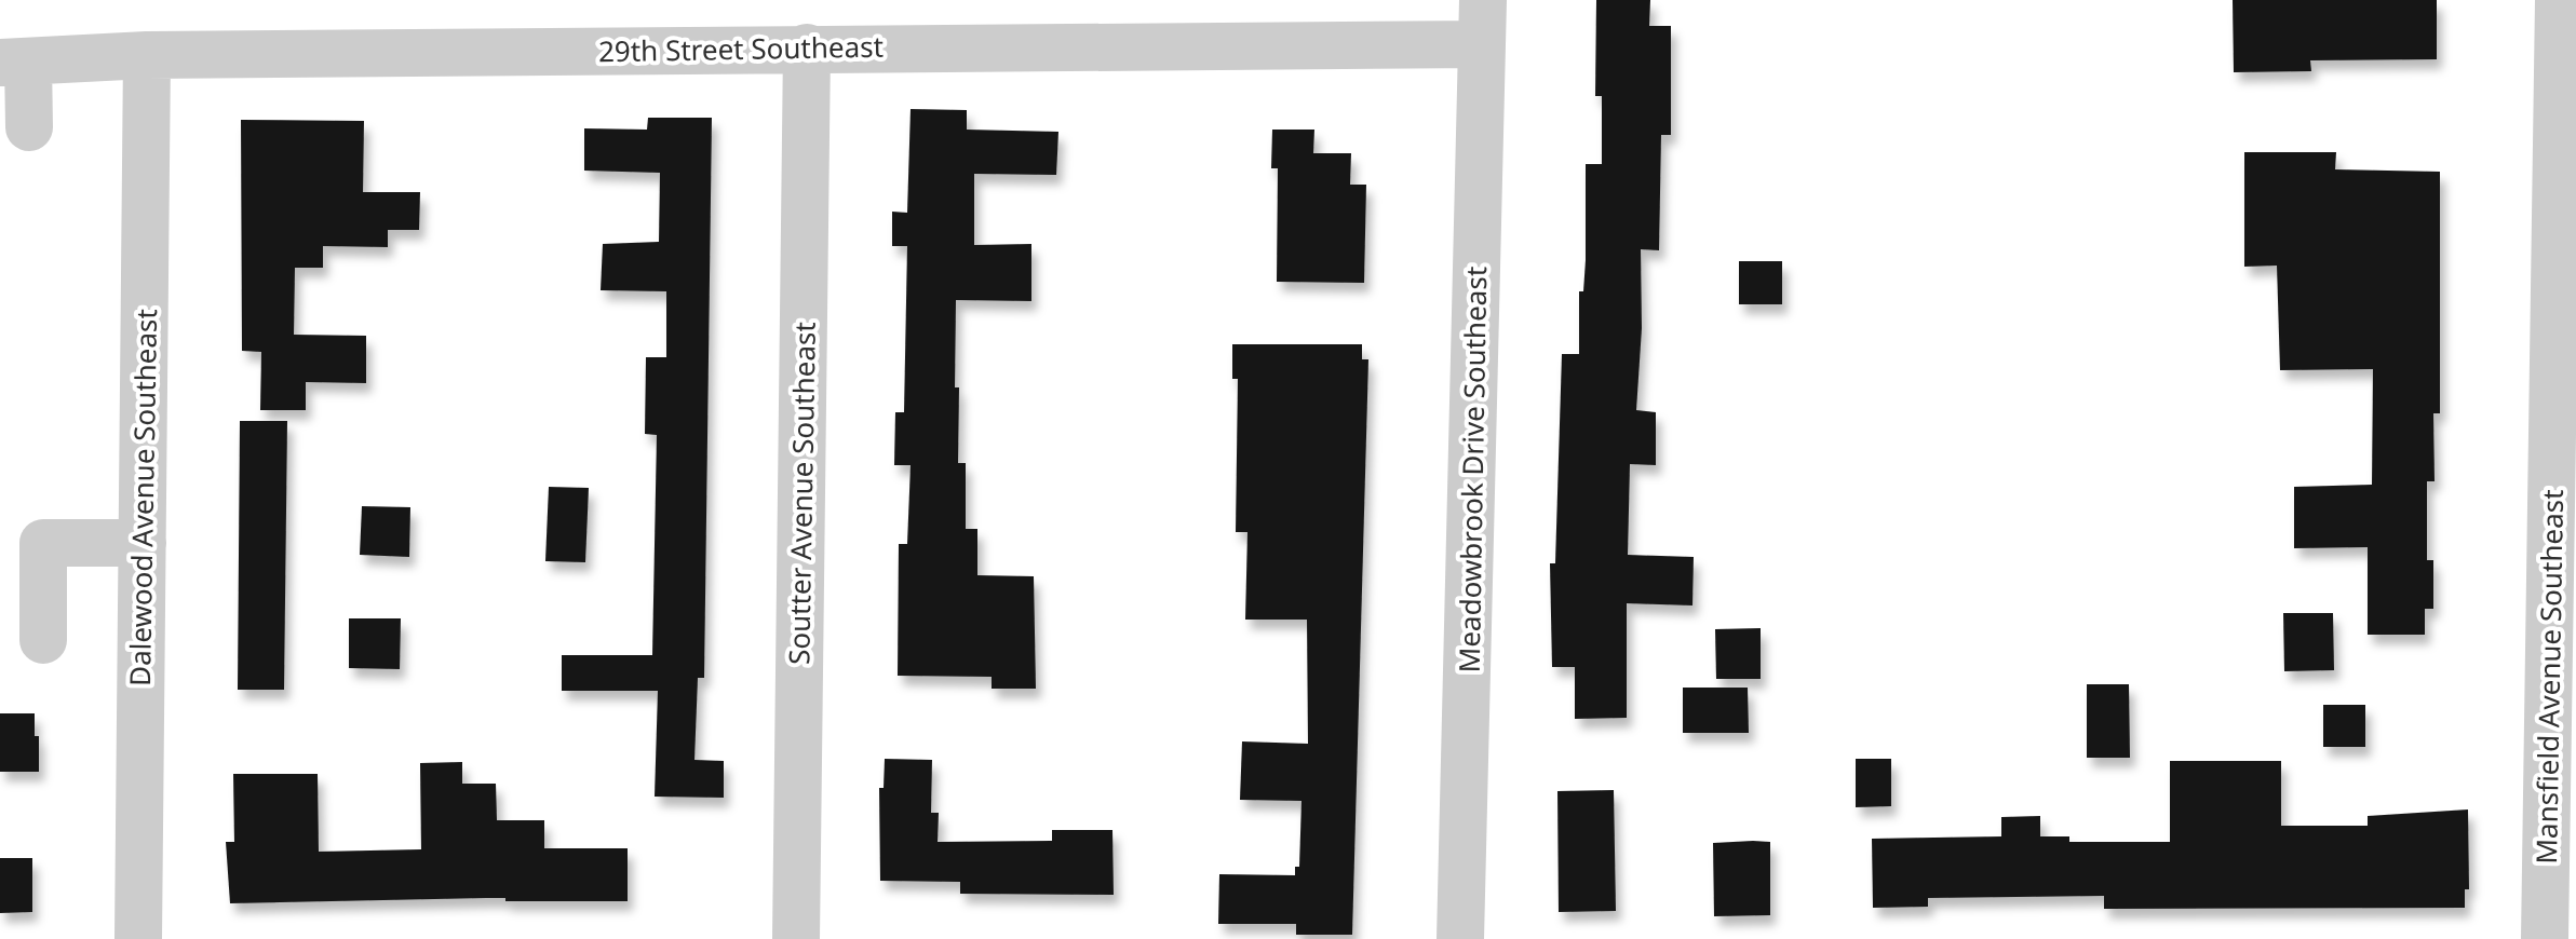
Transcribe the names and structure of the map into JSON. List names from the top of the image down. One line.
{"streets":{"street":["29th Street Southeast","Meadowbrook Drive Southeast","Soutter Avenue Southeast","Dalewood Avenue Southeast","Mansfield Avenue Southeast"]},"crossings":[["29th Street Southeast","Meadowbrook Drive Southeast"],["29th Street Southeast","Soutter Avenue Southeast"],["29th Street Southeast","Dalewood Avenue Southeast"]]}
